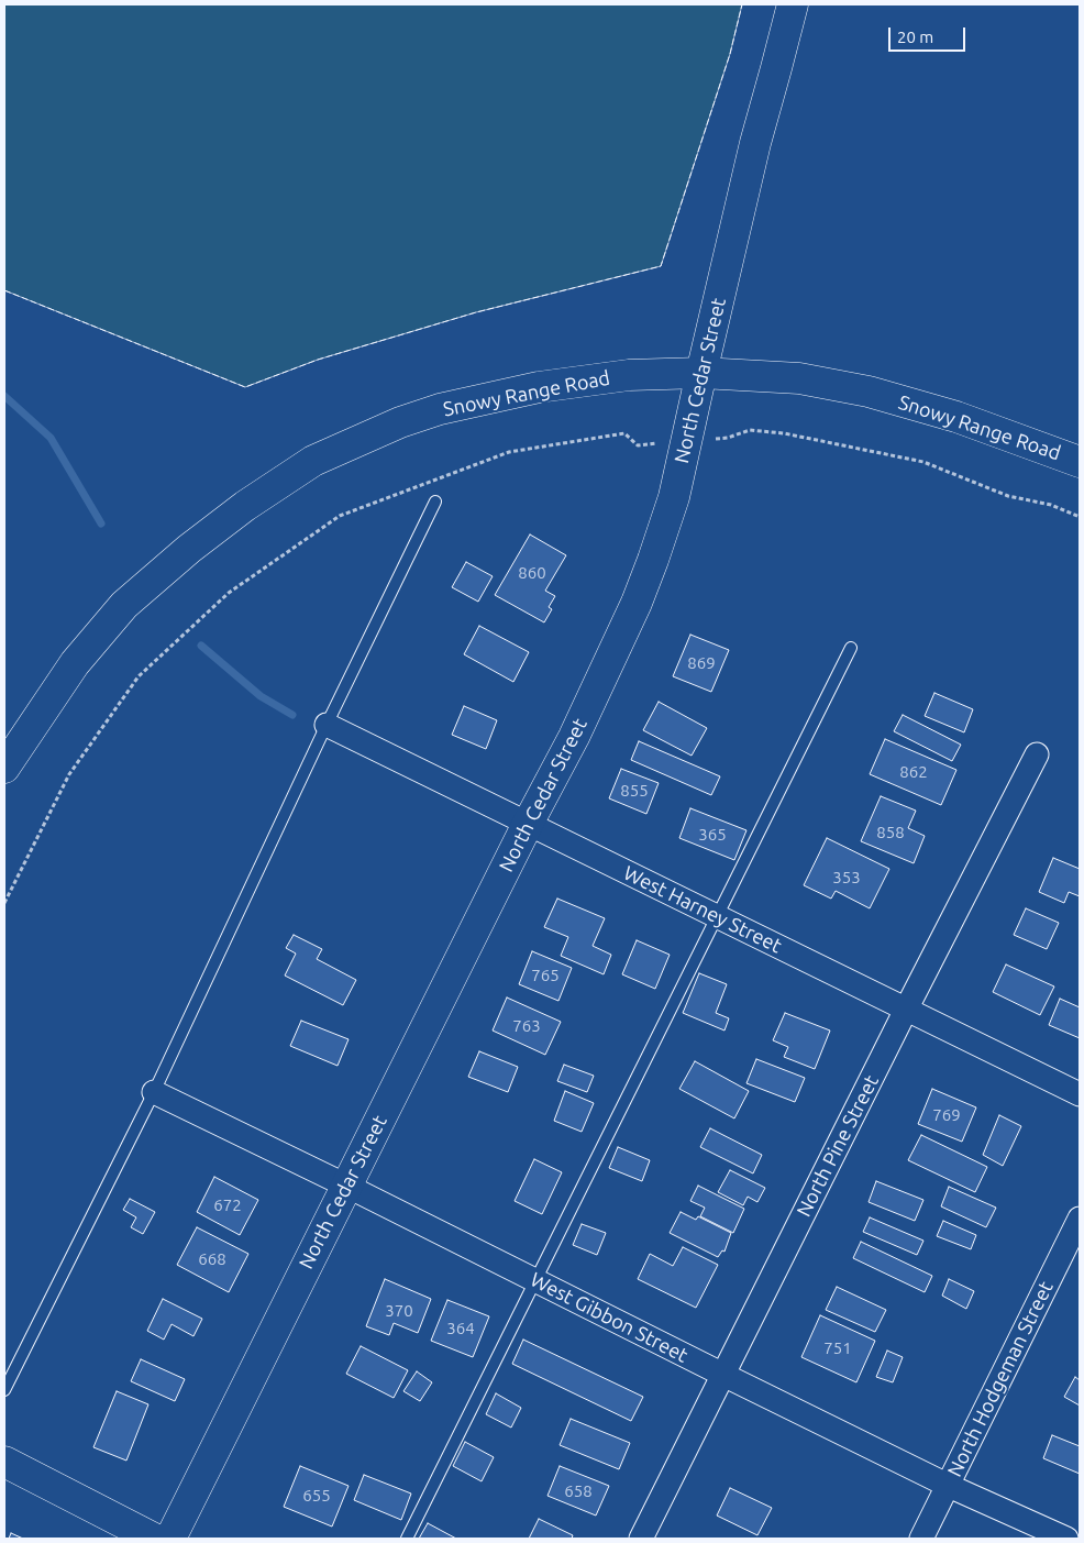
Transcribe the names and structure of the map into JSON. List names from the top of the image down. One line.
{"streets":{"street":["North Cedar Street","Snowy Range Road","West Harney Street","North Pine Street","West Gibbon Street","North Hodgeman Street"]},"crossings":[["North Cedar Street","Snowy Range Road"],["North Cedar Street","West Harney Street"],["North Cedar Street","West Gibbon Street"],["West Harney Street","North Pine Street"],["North Pine Street","West Gibbon Street"],["West Gibbon Street","North Hodgeman Street"]],"house_numbers":["860","869","862","855","858","365","353","765","763","769","672","668","370","364","751","658","655"],"scale_bar":"20 m"}
